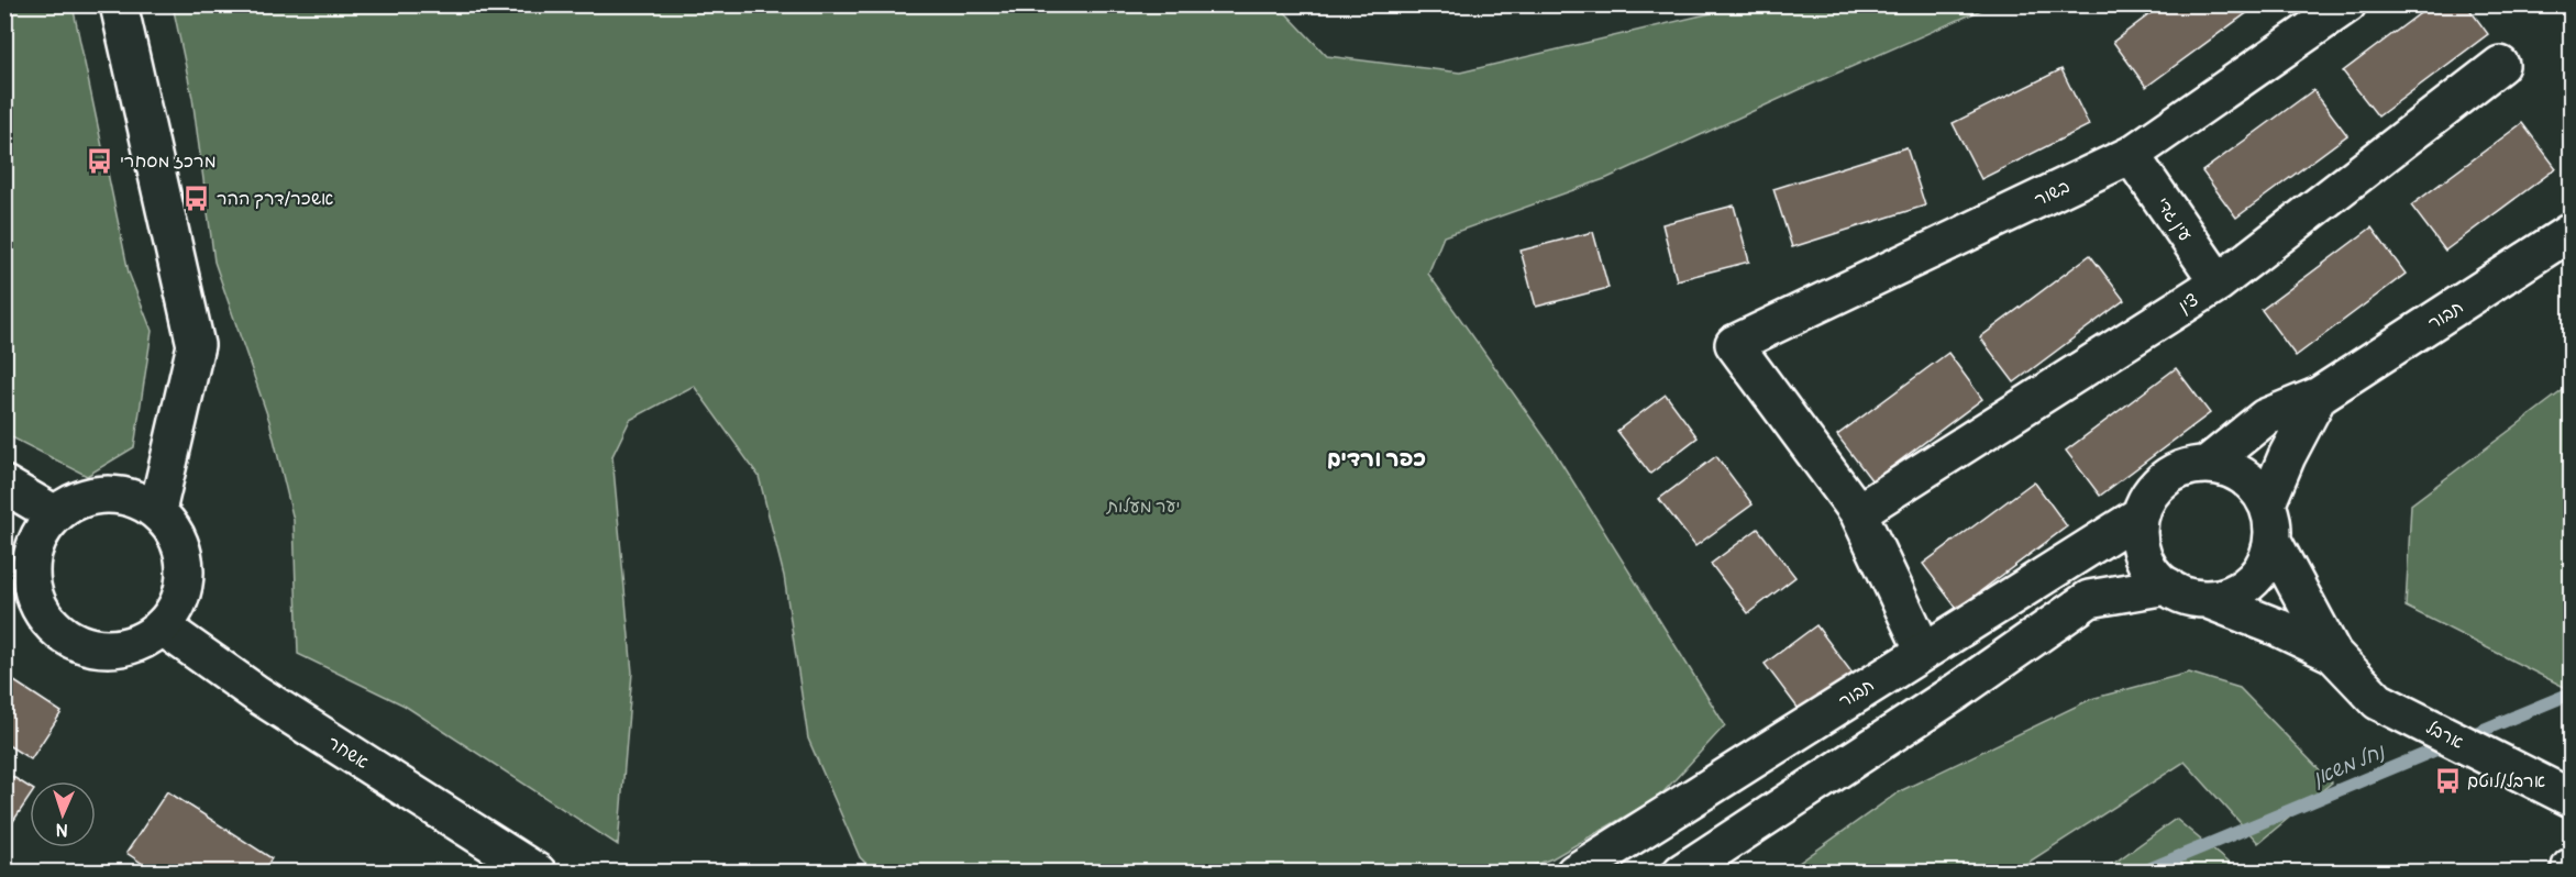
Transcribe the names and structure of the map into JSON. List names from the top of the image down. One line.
{"streets":{"street":["בשור","עין גדי","צין","תבור","ארבל","אשחר"]},"crossings":[["בשור","עין גדי"],["בשור","צין"],["עין גדי","צין"],["תבור","ארבל"]],"districts":["כפר ורדים"],"water":["נחל משאן"],"parks":["יער מעלות"],"places":{"bus stop":["מרכז מסחרי","אשכר/דרך ההר","ארבל/לוטם"]},"north":"bottom"}
